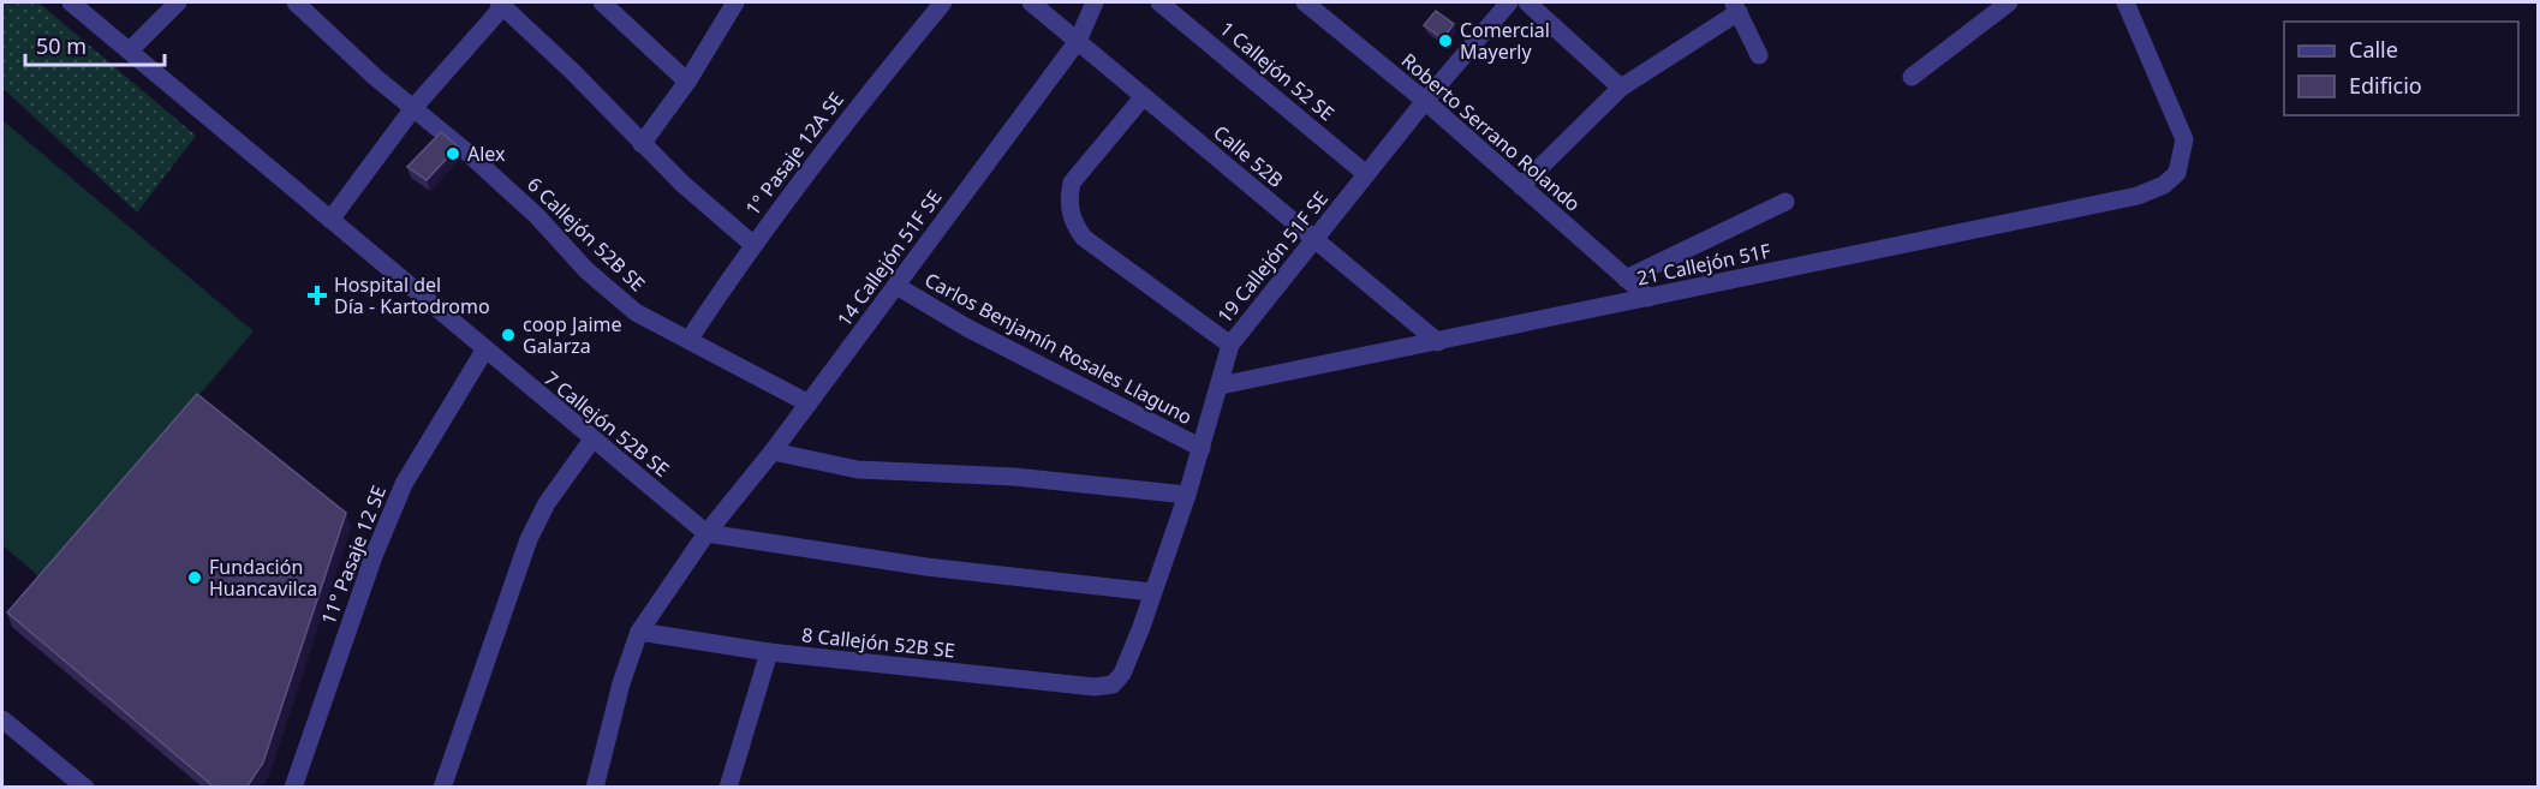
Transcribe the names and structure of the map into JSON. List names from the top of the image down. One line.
{"streets":{"street":["1 Callejón 52 SE","Roberto Serrano Rolando","1° Pasaje 12A SE","Calle 52B","6 Callejón 52B SE","19 Callejón 51F SE","14 Callejón 51F SE","21 Callejón 51F","Carlos Benjamín Rosales Llaguno","7 Callejón 52B SE","11° Pasaje 12 SE","8 Callejón 52B SE"]},"crossings":[["1 Callejón 52 SE","19 Callejón 51F SE"],["Roberto Serrano Rolando","19 Callejón 51F SE"],["Roberto Serrano Rolando","21 Callejón 51F"],["1° Pasaje 12A SE","6 Callejón 52B SE"],["Calle 52B","19 Callejón 51F SE"],["Calle 52B","14 Callejón 51F SE"],["Calle 52B","21 Callejón 51F"],["6 Callejón 52B SE","14 Callejón 51F SE"],["19 Callejón 51F SE","21 Callejón 51F"],["19 Callejón 51F SE","Carlos Benjamín Rosales Llaguno"],["19 Callejón 51F SE","8 Callejón 52B SE"],["14 Callejón 51F SE","Carlos Benjamín Rosales Llaguno"],["14 Callejón 51F SE","7 Callejón 52B SE"],["14 Callejón 51F SE","8 Callejón 52B SE"],["7 Callejón 52B SE","11° Pasaje 12 SE"]],"places":{"other":["Comercial Mayerly","Alex","coop Jaime Galarza","Fundación Huancavilca"],"health":["Hospital del Día - Kartodromo"]},"legend":["Calle","Edificio"],"scale_bar":"50 m"}
